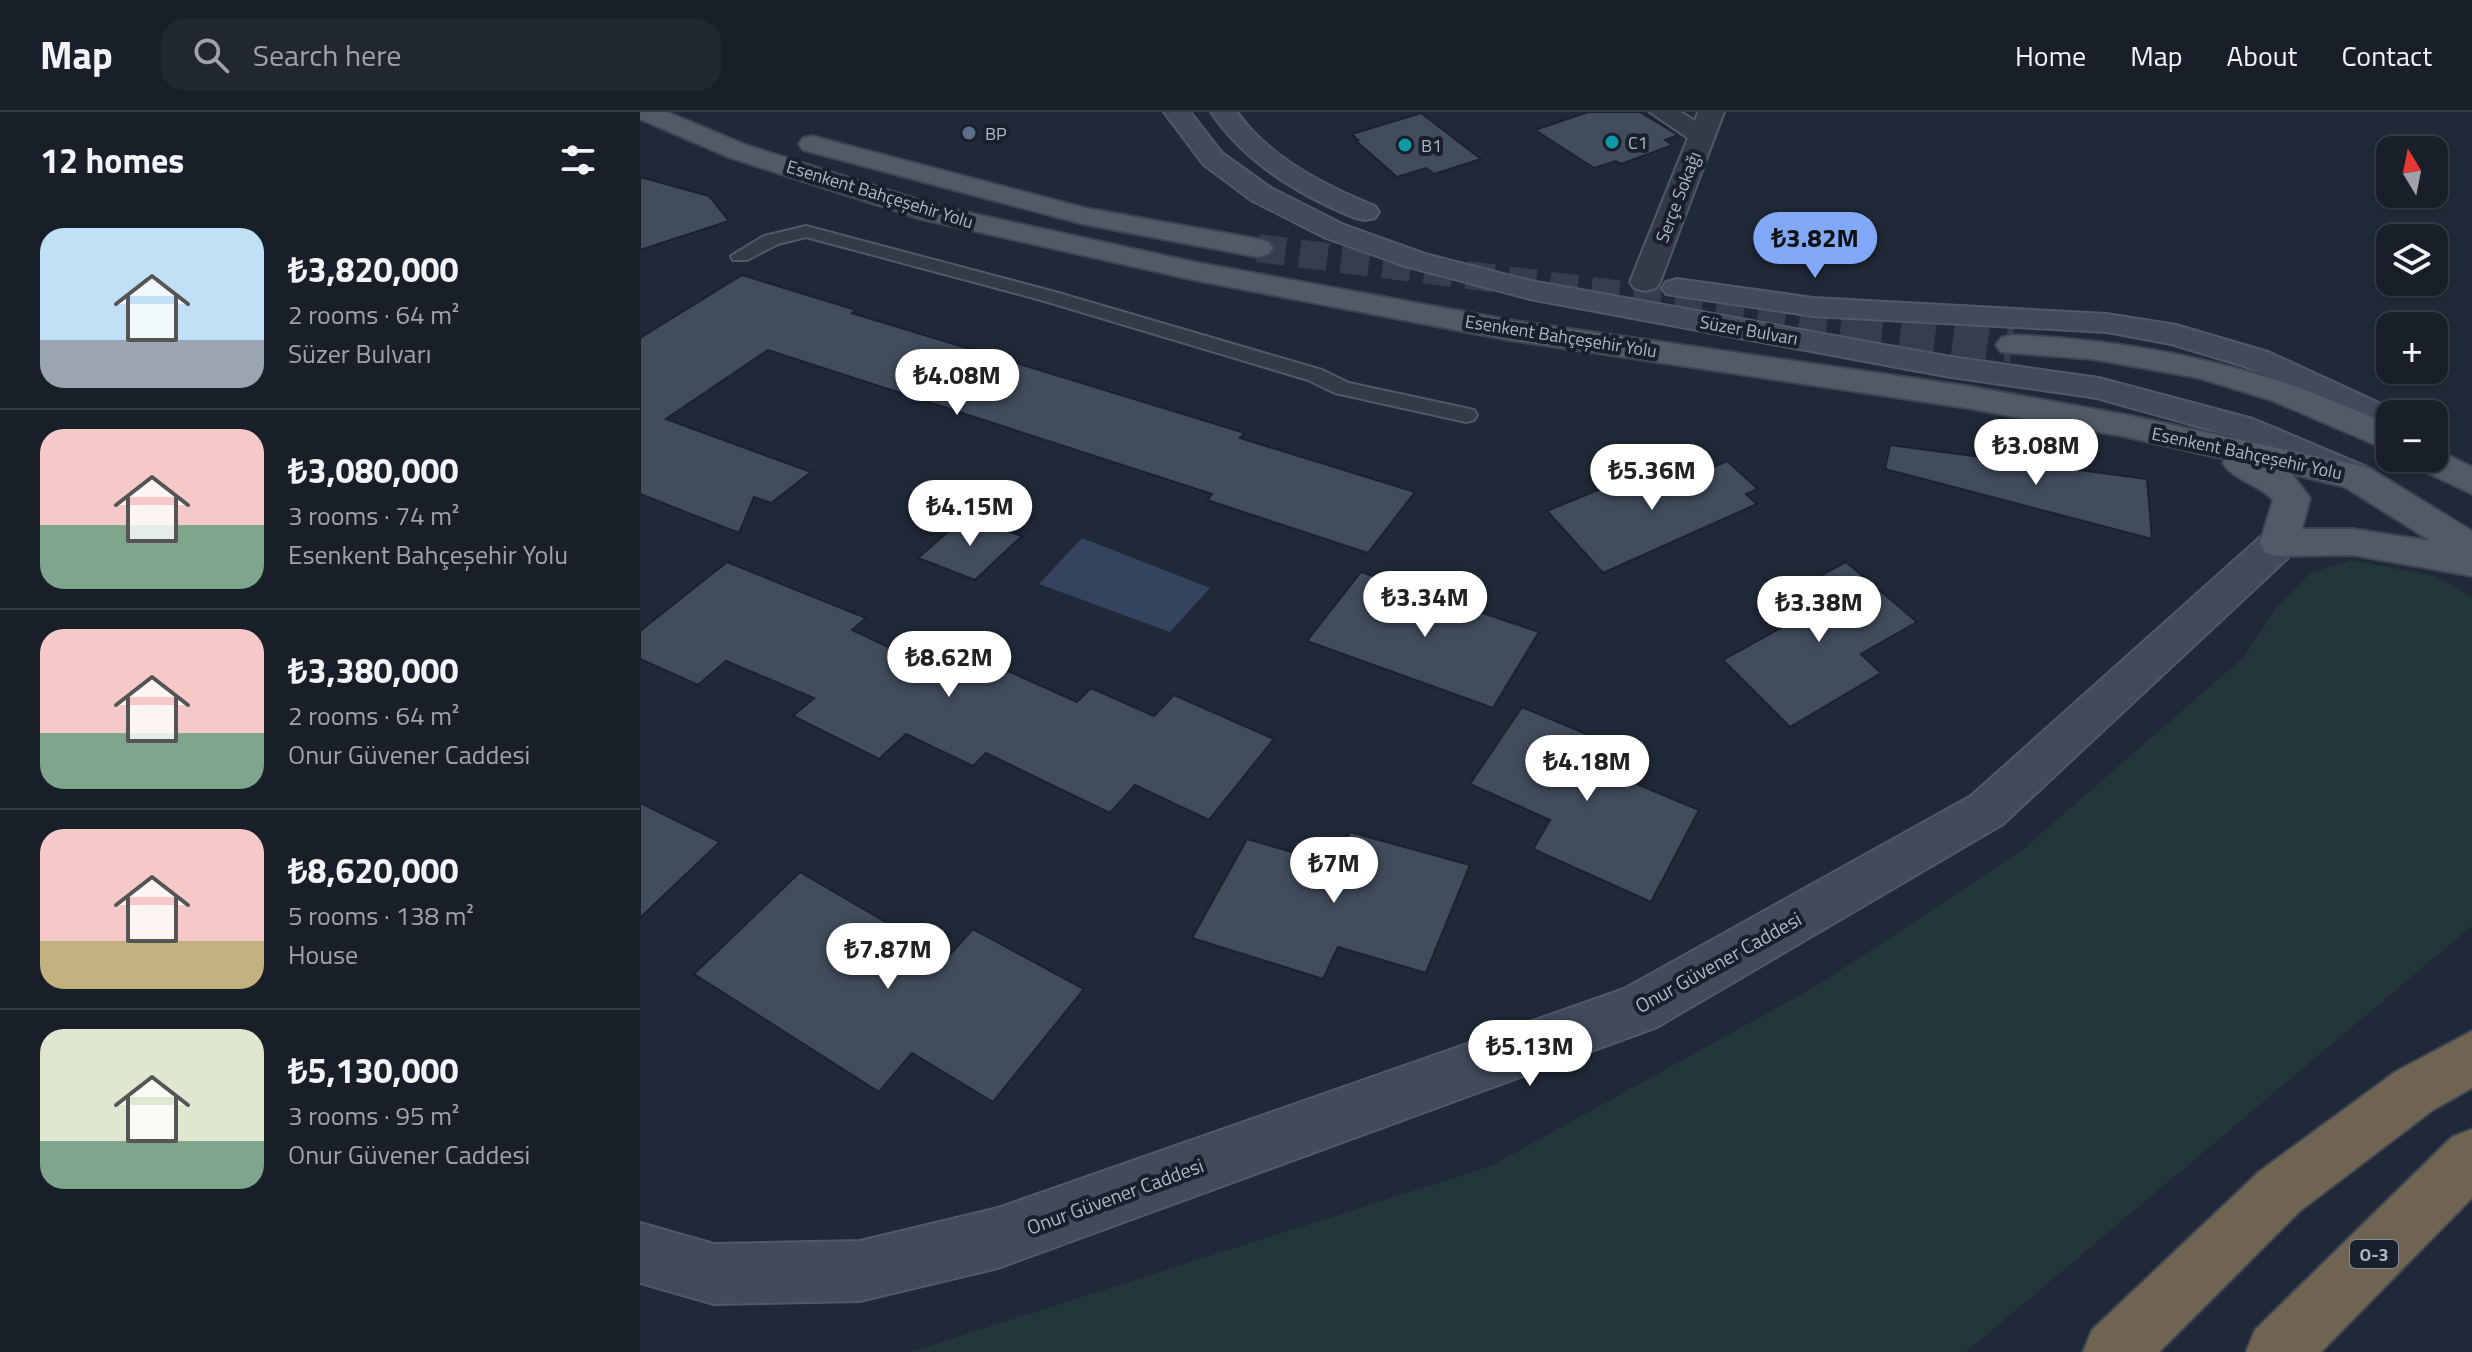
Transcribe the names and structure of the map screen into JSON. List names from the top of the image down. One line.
{"streets":{"highway":["O-3"],"main road":["Esenkent Bahçeşehir Yolu","Süzer Bulvarı","Onur Güvener Caddesi"],"street":["Serçe Sokağı"]},"crossings":[["Esenkent Bahçeşehir Yolu","Süzer Bulvarı"],["Serçe Sokağı","Süzer Bulvarı"]],"places":["BP","C1","B1"],"north":"top","page":{"header":"Map","search":"Search here","nav":["Home","Map","About","Contact"],"heading":"12 homes","map_buttons":["+","−"],"list":[{"name":"₺3,820,000","note":"2 rooms · 64 m² · Süzer Bulvarı"},{"name":"₺3,080,000","note":"3 rooms · 74 m² · Esenkent Bahçeşehir Yolu"},{"name":"₺3,380,000","note":"2 rooms · 64 m² · Onur Güvener Caddesi"},{"name":"₺8,620,000","note":"5 rooms · 138 m² · House"},{"name":"₺5,130,000","note":"3 rooms · 95 m² · Onur Güvener Caddesi"}],"price":["₺3.82M","₺4.08M","₺3.08M","₺5.36M","₺4.15M","₺3.34M","₺3.38M","₺8.62M","₺4.18M","₺7M","₺7.87M","₺5.13M"]}}
